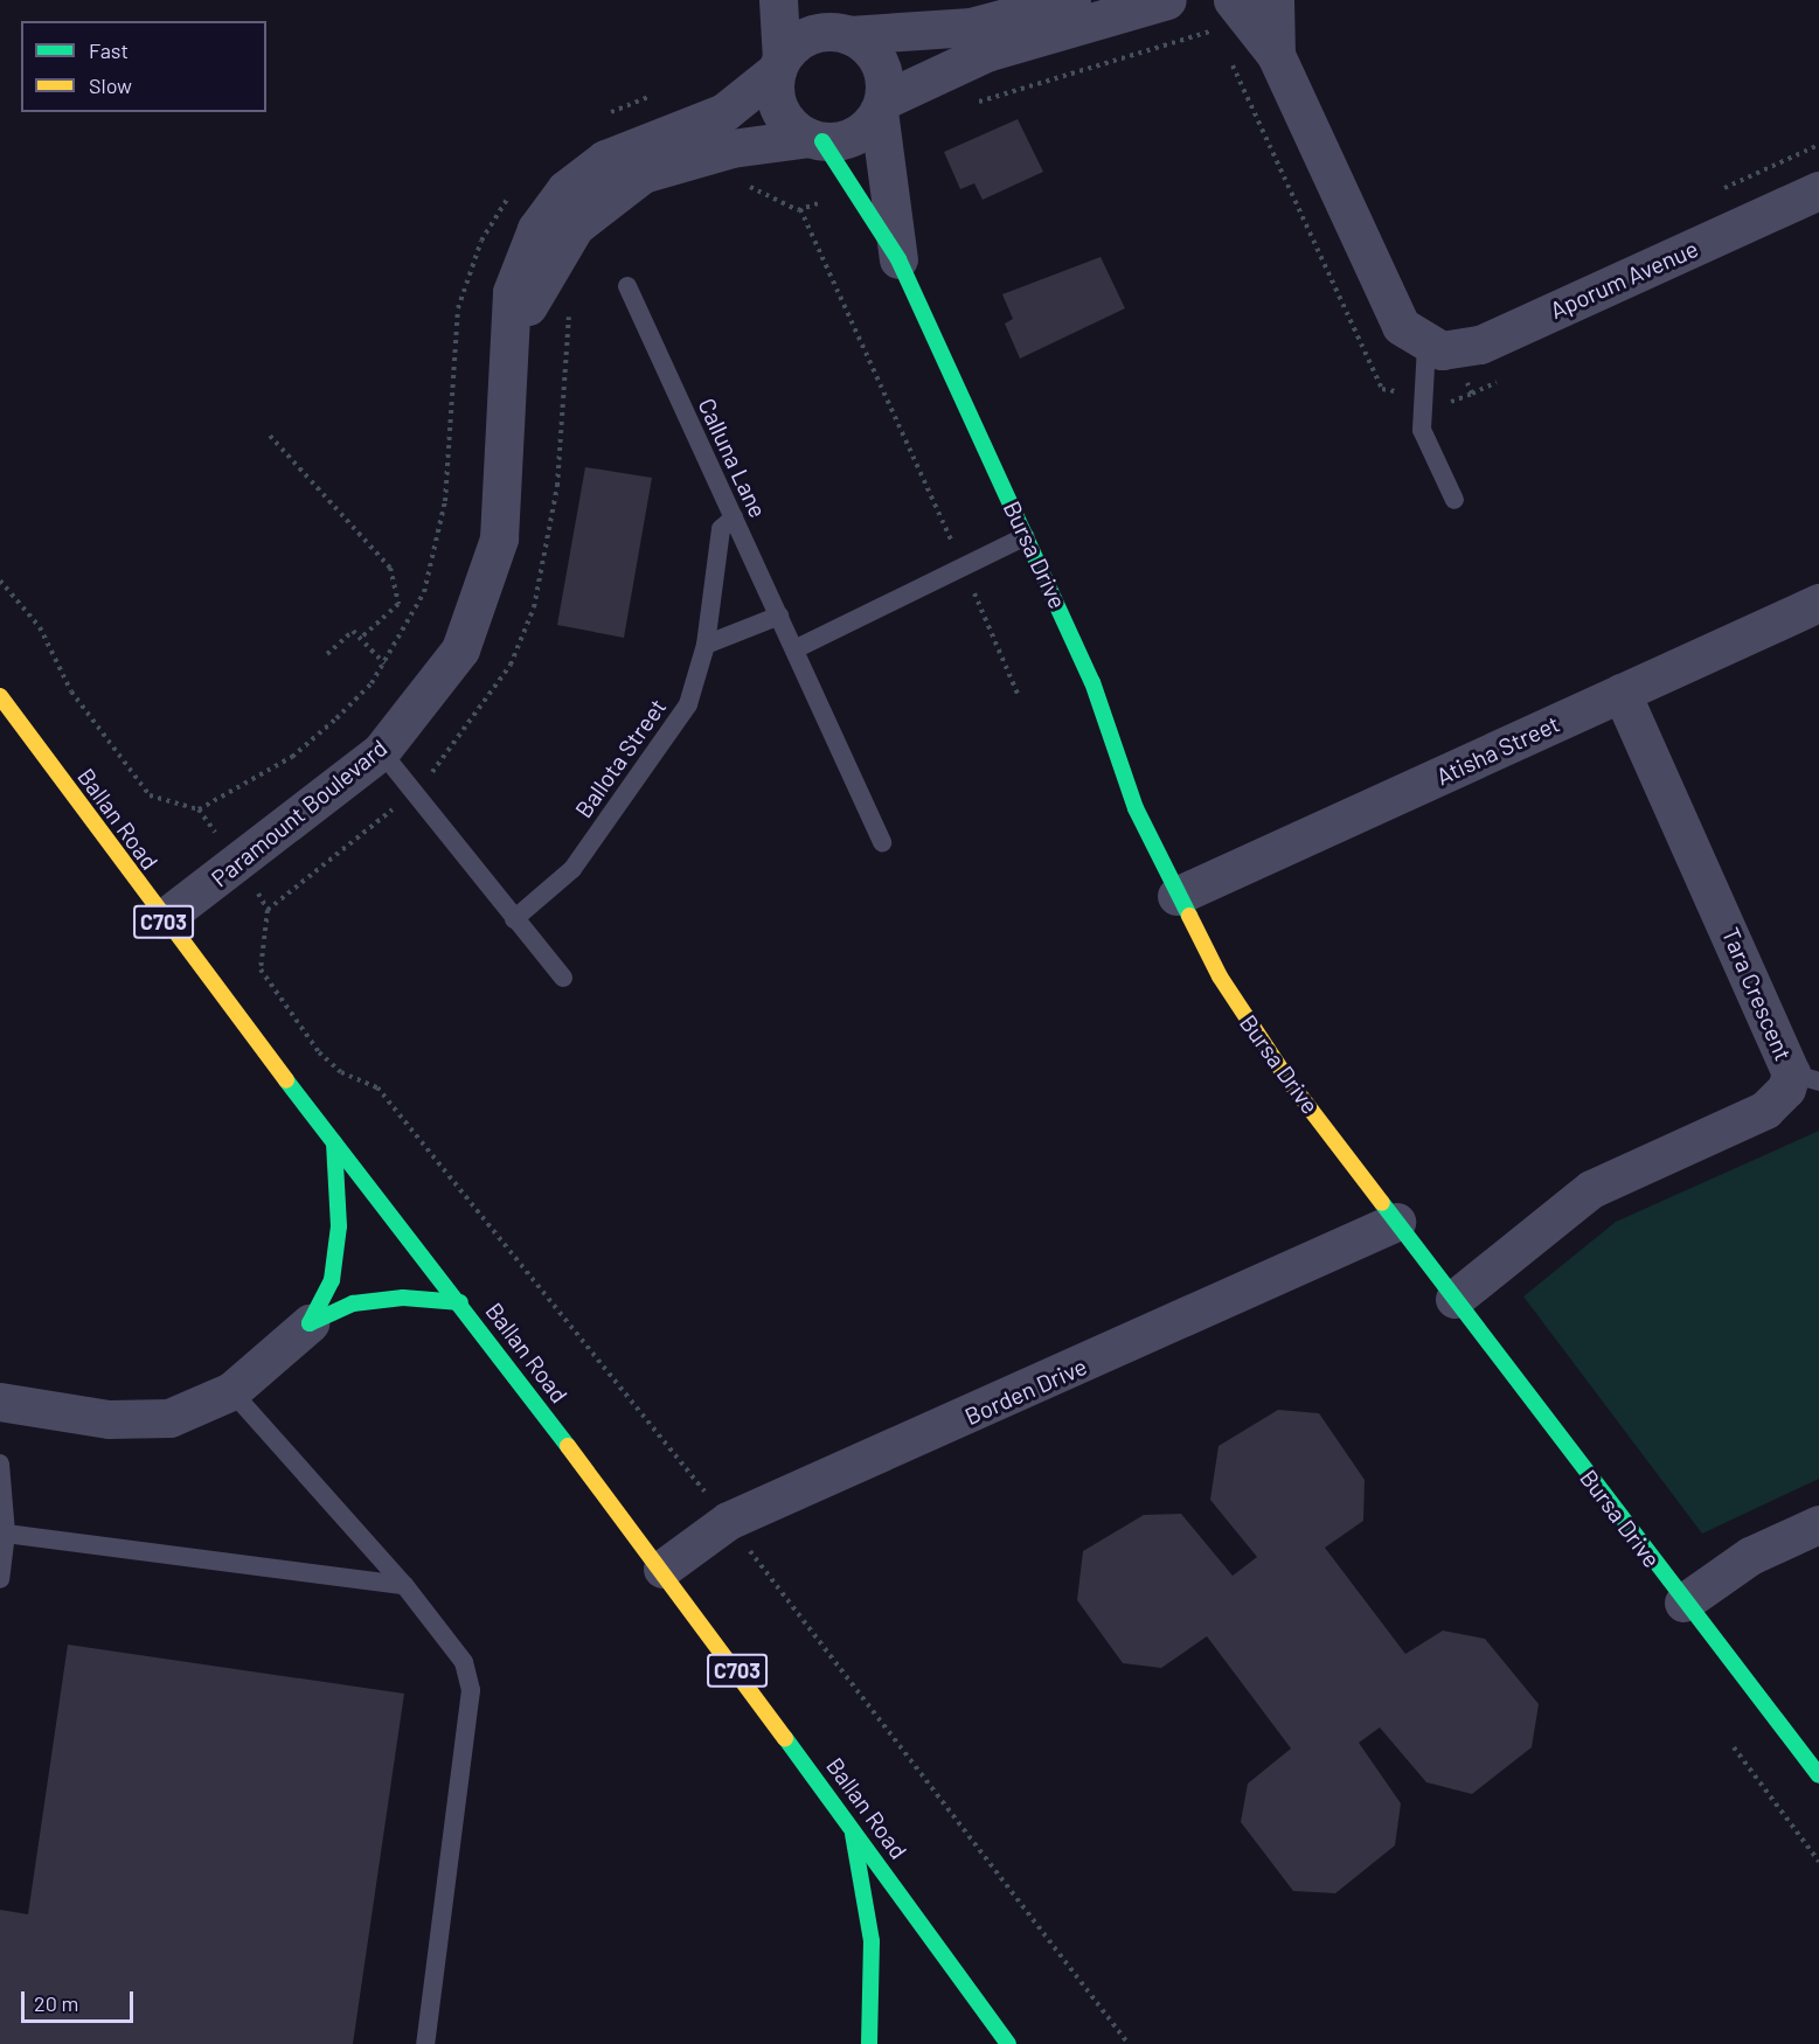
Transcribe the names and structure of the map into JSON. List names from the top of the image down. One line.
{"streets":{"main road":["Bursa Drive","Ballan Road","C703"],"street":["Aporum Avenue","Atisha Street","Paramount Boulevard","Tara Crescent","Borden Drive"],"lane":["Calluna Lane","Ballota Street"]},"crossings":[["Calluna Lane","Ballota Street"],["Bursa Drive","Atisha Street"],["Bursa Drive","Paramount Boulevard"],["Bursa Drive","Tara Crescent"],["Bursa Drive","Borden Drive"],["Atisha Street","Tara Crescent"],["Paramount Boulevard","Ballan Road"],["Ballan Road","Borden Drive"]],"legend":["Fast","Slow"],"scale_bar":"20 m"}
